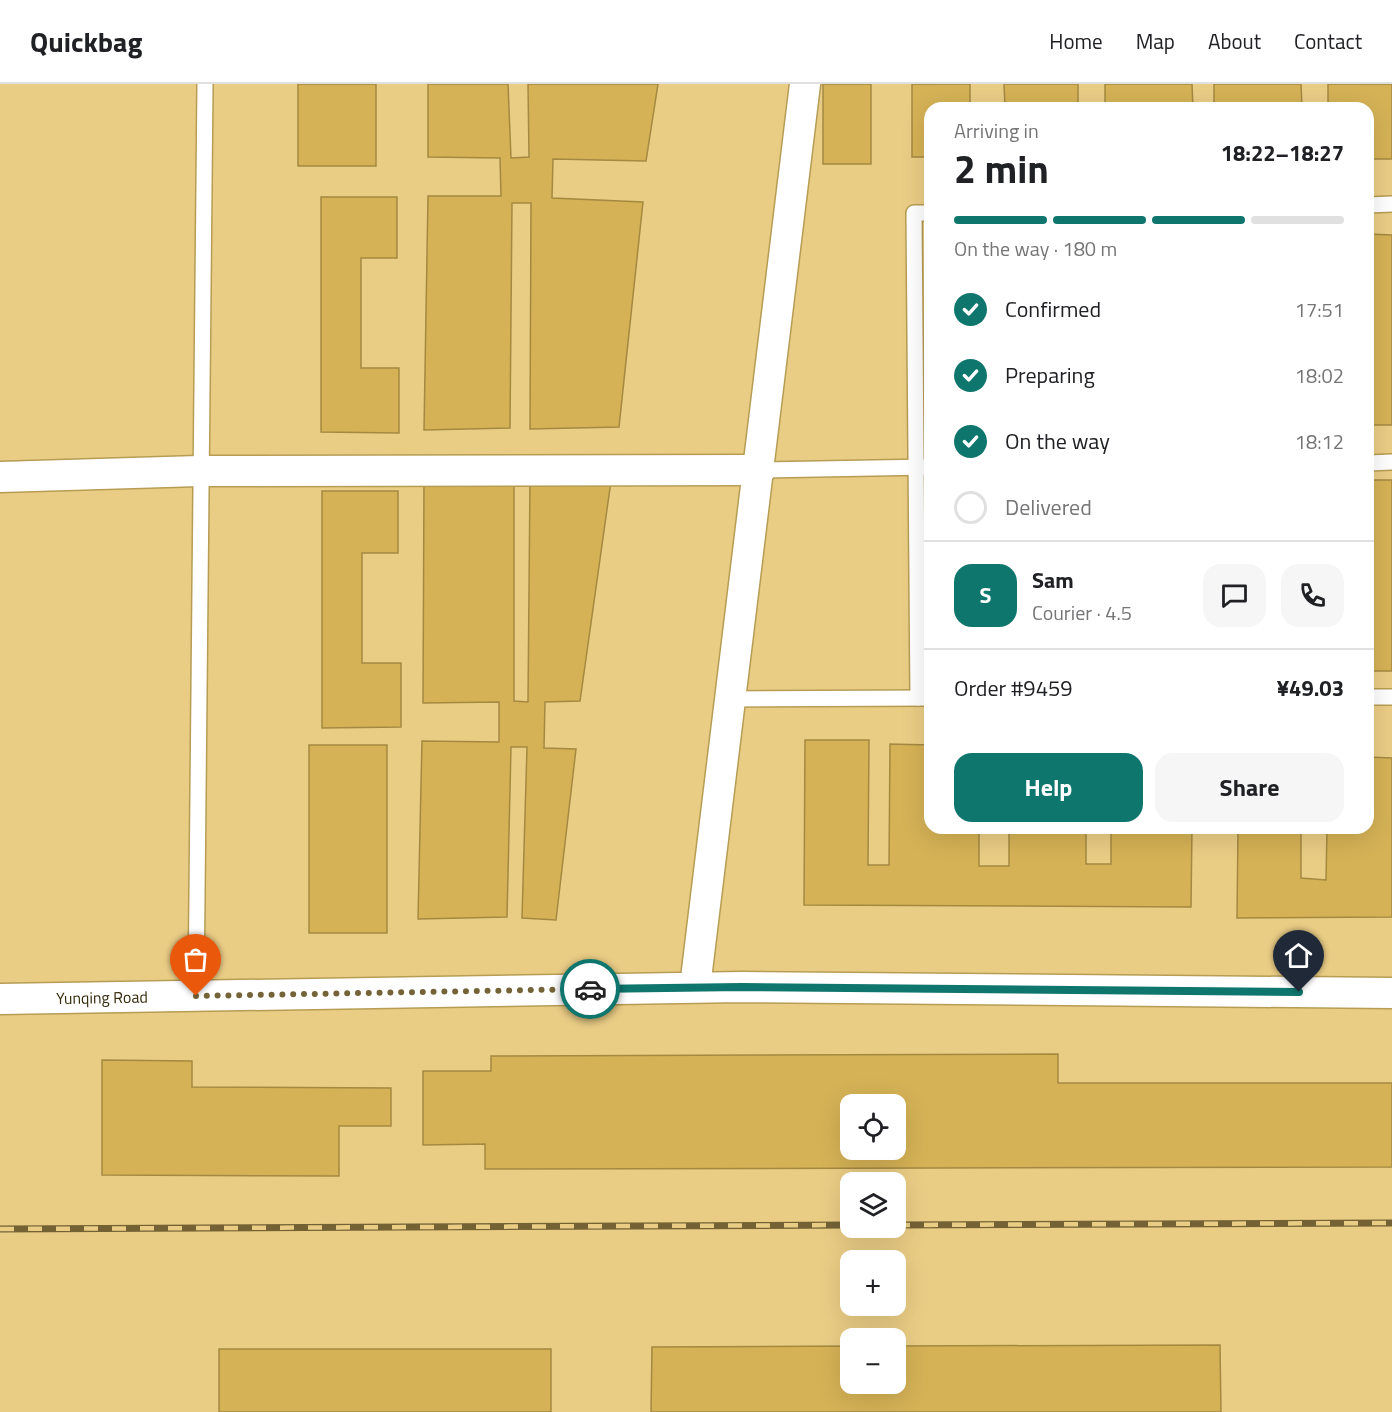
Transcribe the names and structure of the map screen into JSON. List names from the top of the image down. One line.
{"streets":{"street":["Yunqing Road"]},"page":{"header":"Quickbag","nav":["Home","Map","About","Contact"],"heading":["2 min","Arriving in","18:22–18:27"],"panel":["Sam","Courier · 4.5","Order #9459","¥49.03"],"bar":"On the way · 180 m","list":[["Confirmed","17:51"],["Preparing","18:02"],["On the way","18:12"],"Delivered"],"round":"S","buttons":["Help","Share"],"map_buttons":["+","−"]}}
